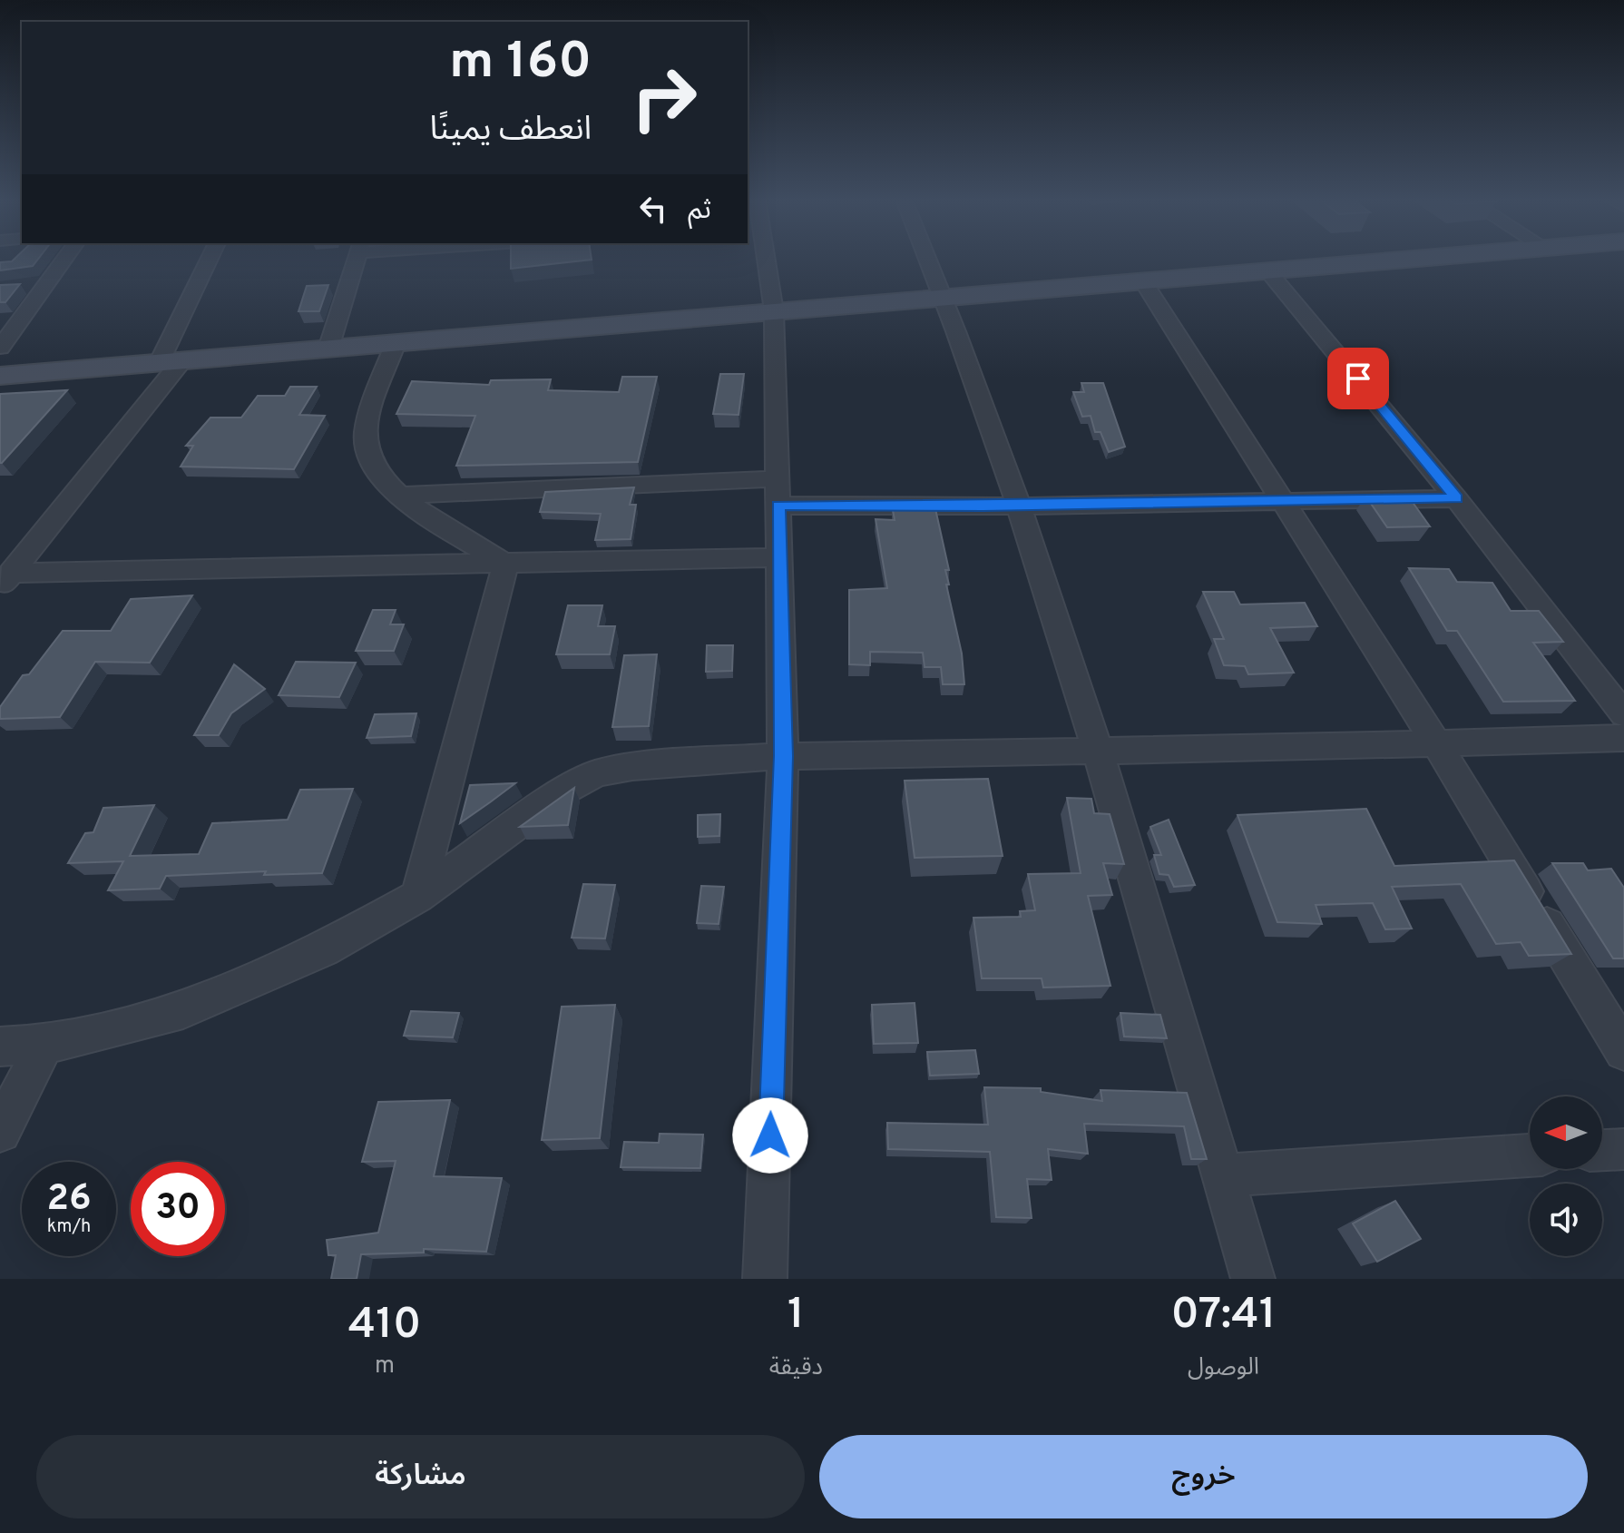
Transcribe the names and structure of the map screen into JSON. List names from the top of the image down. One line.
{"north":"left","page":{"turn":["160 m","انعطف يمينًا"],"then":"ثم","speed":"26 km/h","limit":"30","eta":["07:41","الوصول","1","دقيقة","410","m"],"buttons":["خروج","مشاركة"]}}
